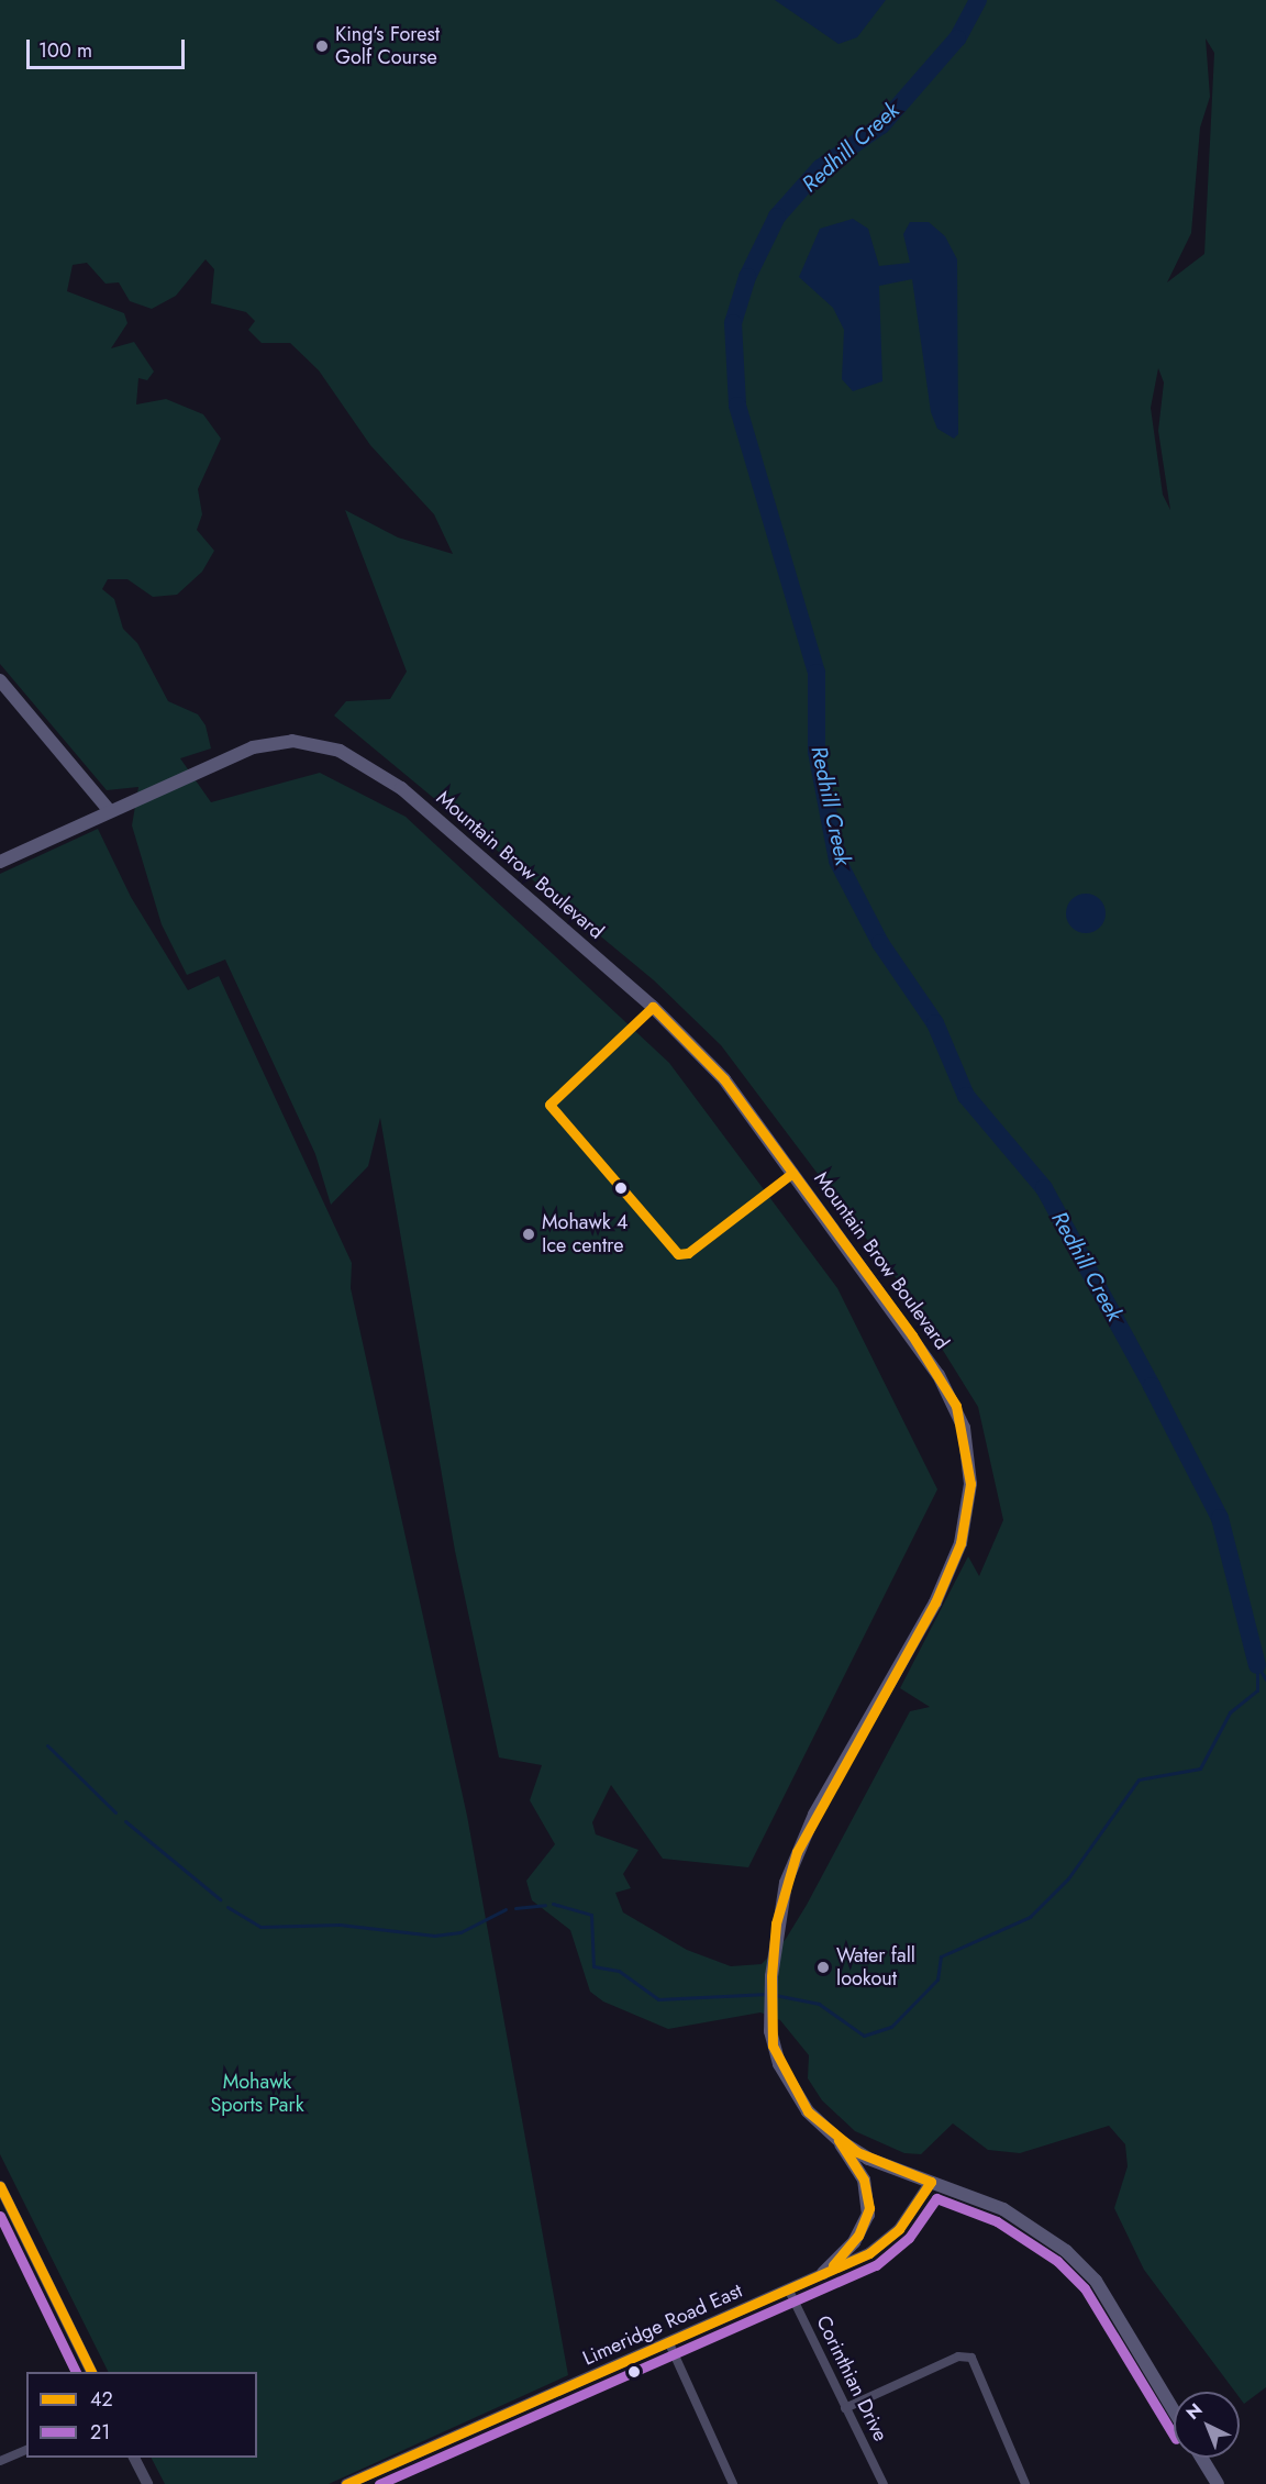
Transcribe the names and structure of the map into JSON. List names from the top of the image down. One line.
{"streets":{"main road":["Mountain Brow Boulevard"],"street":["Limeridge Road East","Corinthian Drive"]},"crossings":[["Mountain Brow Boulevard","Limeridge Road East"],["Limeridge Road East","Corinthian Drive"]],"water":["Redhill Creek"],"parks":["Mohawk Sports Park"],"places":["King's Forest Golf Course","Mohawk 4 Ice centre","Water fall lookout"],"lines":["transit line 42","transit line 21"],"legend":["42","21"],"scale_bar":"100 m","north":"top left"}
